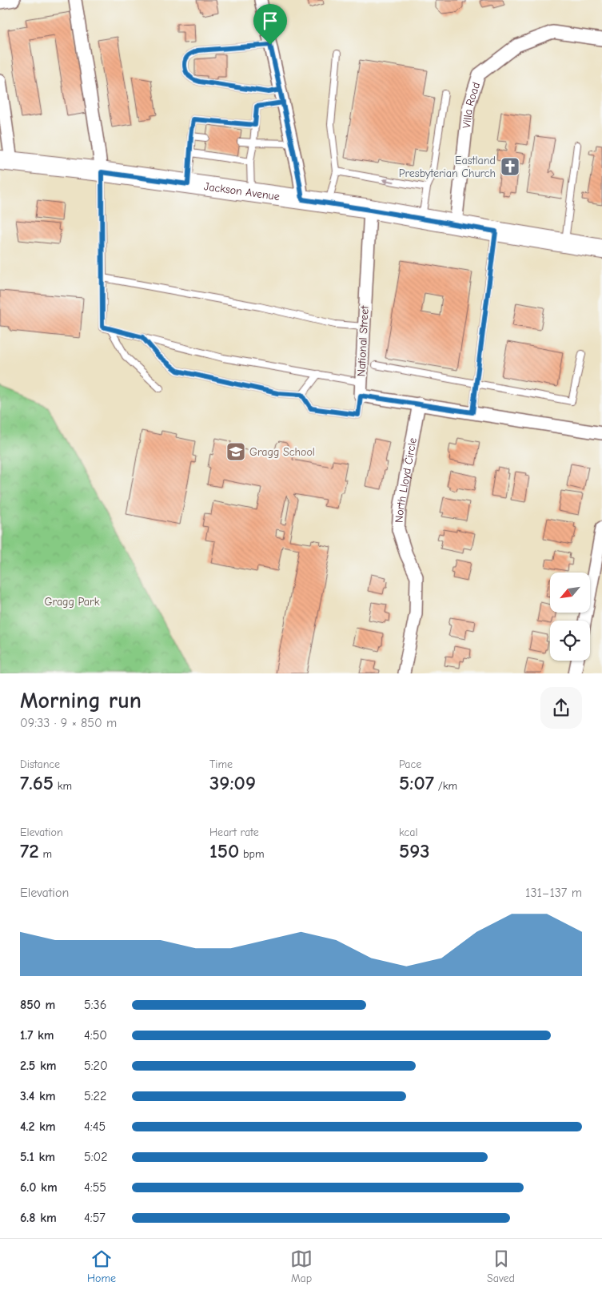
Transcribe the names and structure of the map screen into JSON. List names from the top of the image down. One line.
{"streets":{"main road":["Jackson Avenue"],"street":["Villa Road","National Street","North Lloyd Circle"]},"crossings":[["Villa Road","Jackson Avenue"],["Jackson Avenue","National Street"]],"parks":["Gragg Park"],"places":{"church":["Eastland Presbyterian Church"],"school or university":["Gragg School"]},"north":"bottom left","page":{"heading":["Morning run","09:33 · 9 × 850 m"],"stats":[["Distance","7.65 km"],["Time","39:09"],["Pace","5:07 /km"],["Elevation","72 m"],["Heart rate","150 bpm"],["kcal","593"]],"chart":["Elevation","131–137 m"],"list":[{"name":"850 m","note":"5:36"},{"name":"1.7 km","note":"4:50"},{"name":"2.5 km","note":"5:20"},{"name":"3.4 km","note":"5:22"},{"name":"4.2 km","note":"4:45"},{"name":"5.1 km","note":"5:02"},{"name":"6.0 km","note":"4:55"},{"name":"6.8 km","note":"4:57"}],"tabs":["Home","Map","Saved"]}}
